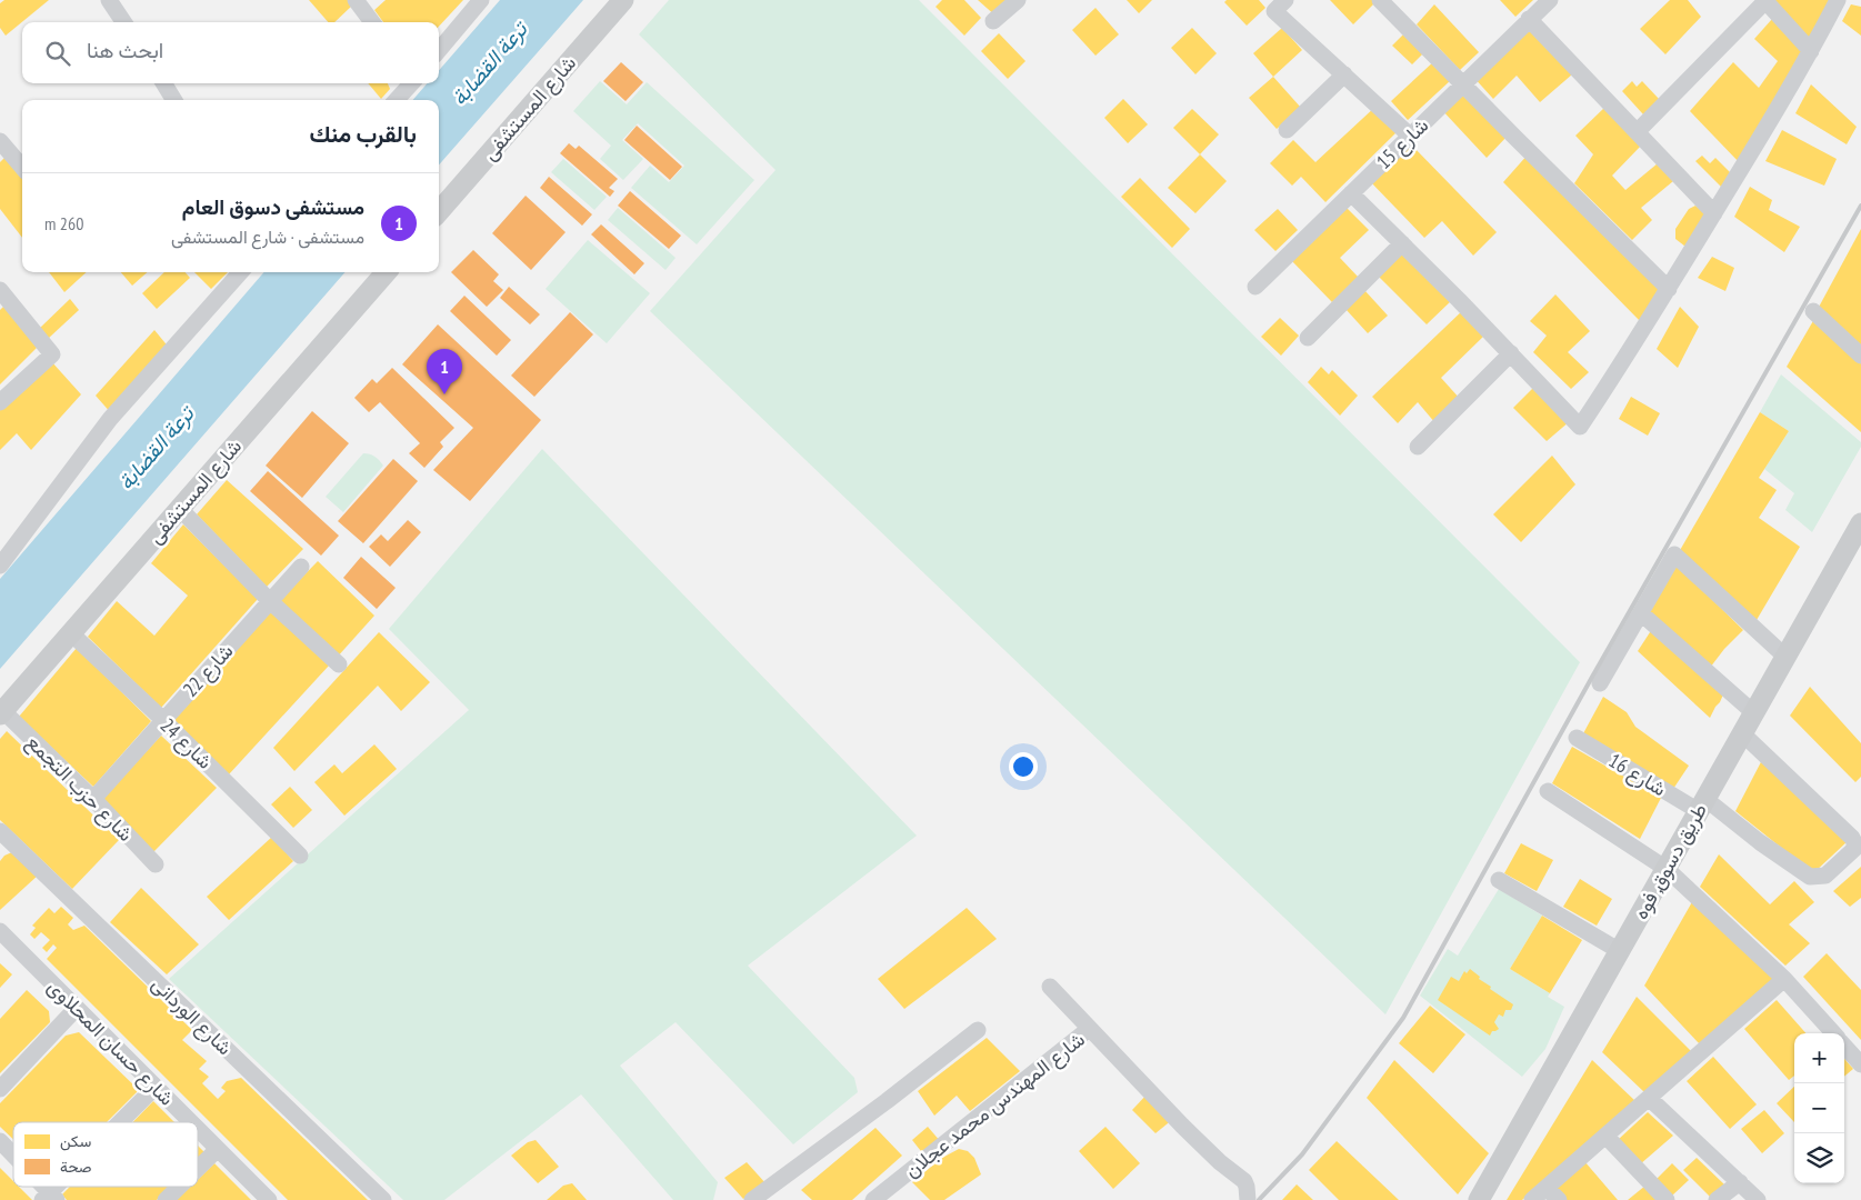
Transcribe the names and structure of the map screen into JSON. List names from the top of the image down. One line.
{"streets":{"main road":["شارع المستشفى","طريق دسوق, فوه"],"street":["شارع 15","شارع 22","شارع 24","شارع 16","شارع حزب التجمع","شارع الوردانى","شارع حسان المحلاوى","شارع المهندس محمد عجلان"]},"crossings":[["شارع المستشفى","شارع 24"],["شارع المستشفى","شارع حزب التجمع"],["شارع 22","شارع 24"],["شارع 22","شارع حزب التجمع"],["شارع 16","طريق دسوق, فوه"]],"water":["ترعة القضابة"],"legend":["سكن","صحة"],"page":{"search":"ابحث هنا","heading":"بالقرب منك","list":[{"mark":"1","name":"مستشفى دسوق العام","note":"مستشفى · شارع المستشفى","value":"260 m"}],"pins":"1","map_buttons":["+","−"]}}
